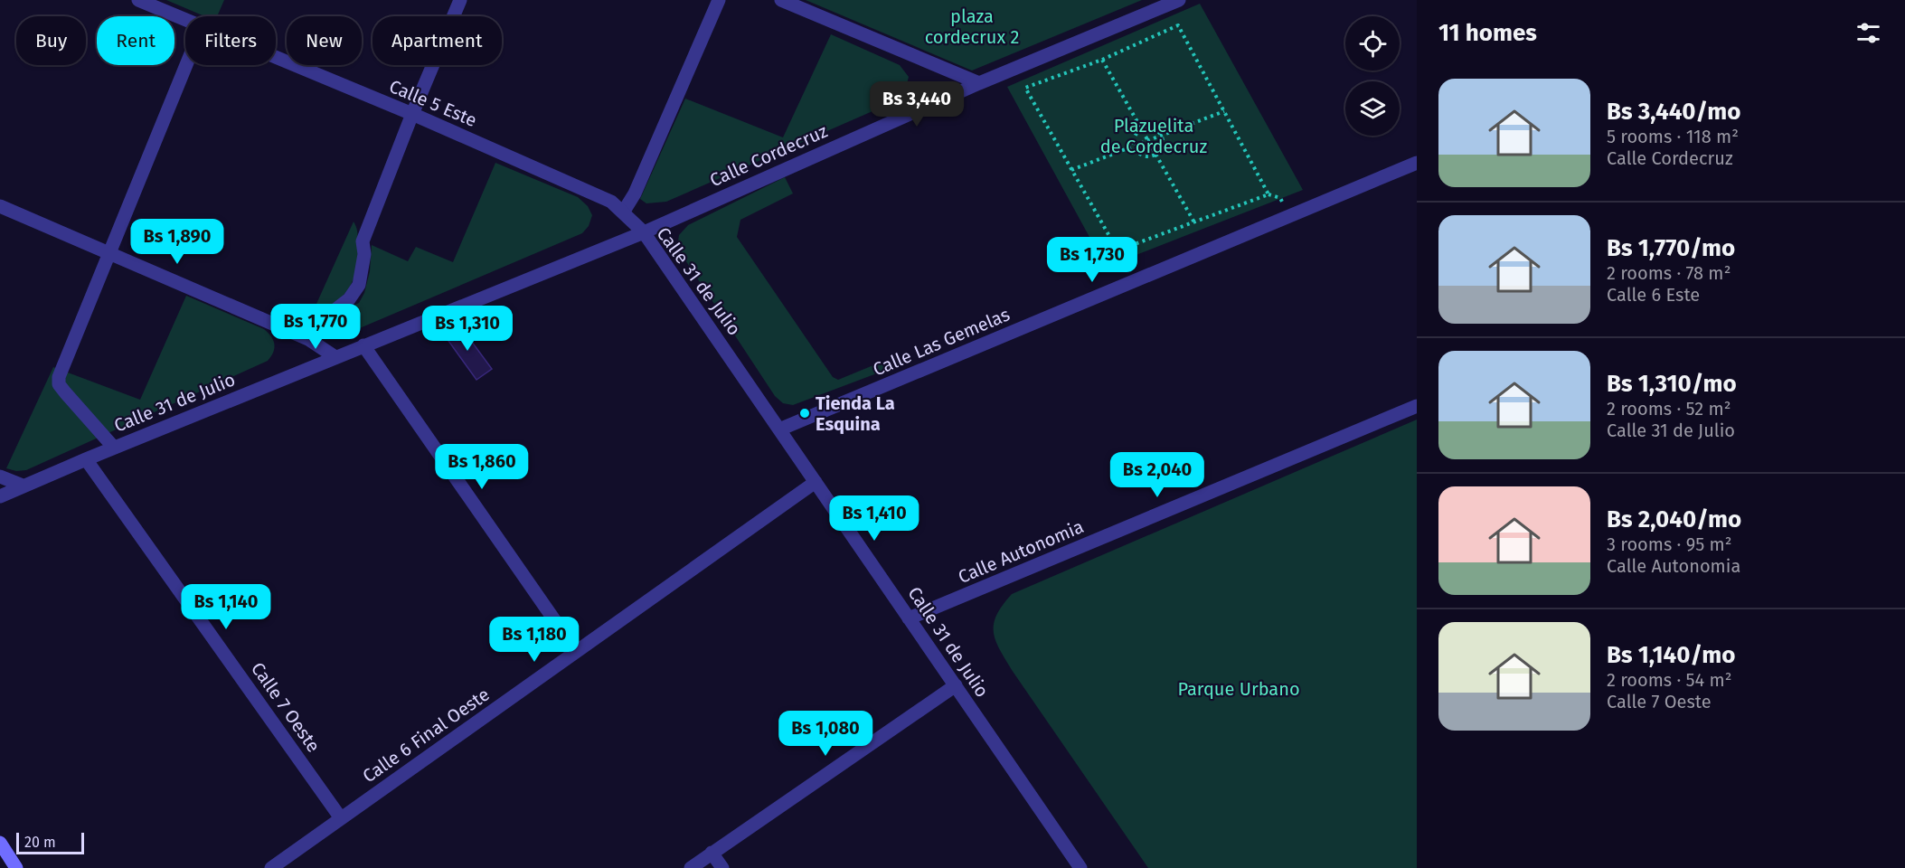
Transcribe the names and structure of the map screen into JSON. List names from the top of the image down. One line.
{"streets":{"street":["Calle 5 Este","Calle Cordecruz","Calle 31 de Julio","Calle Las Gemelas","Calle Autonomia","Calle 7 Oeste","Calle 6 Final Oeste"]},"crossings":[["Calle 5 Este","Calle Cordecruz"],["Calle 5 Este","Calle 31 de Julio"],["Calle Cordecruz","Calle 31 de Julio"],["Calle 31 de Julio","Calle Las Gemelas"],["Calle 31 de Julio","Calle Autonomia"],["Calle 31 de Julio","Calle 7 Oeste"],["Calle 31 de Julio","Calle 6 Final Oeste"],["Calle 7 Oeste","Calle 6 Final Oeste"]],"parks":["plaza cordecrux 2","Plazuelita de Cordecruz","Parque Urbano"],"places":["Tienda La Esquina"],"scale_bar":"20 m","page":{"heading":"11 homes","chip":["Buy","Rent","Filters","New","Apartment"],"list":[{"name":"Bs 3,440/mo","note":"5 rooms · 118 m² · Calle Cordecruz"},{"name":"Bs 1,770/mo","note":"2 rooms · 78 m² · Calle 6 Este"},{"name":"Bs 1,310/mo","note":"2 rooms · 52 m² · Calle 31 de Julio"},{"name":"Bs 2,040/mo","note":"3 rooms · 95 m² · Calle Autonomia"},{"name":"Bs 1,140/mo","note":"2 rooms · 54 m² · Calle 7 Oeste"}],"price":["Bs 3,440","Bs 1,890","Bs 1,730","Bs 1,770","Bs 1,310","Bs 1,860","Bs 2,040","Bs 1,410","Bs 1,140","Bs 1,180","Bs 1,080"],"scale":"20 m"}}
